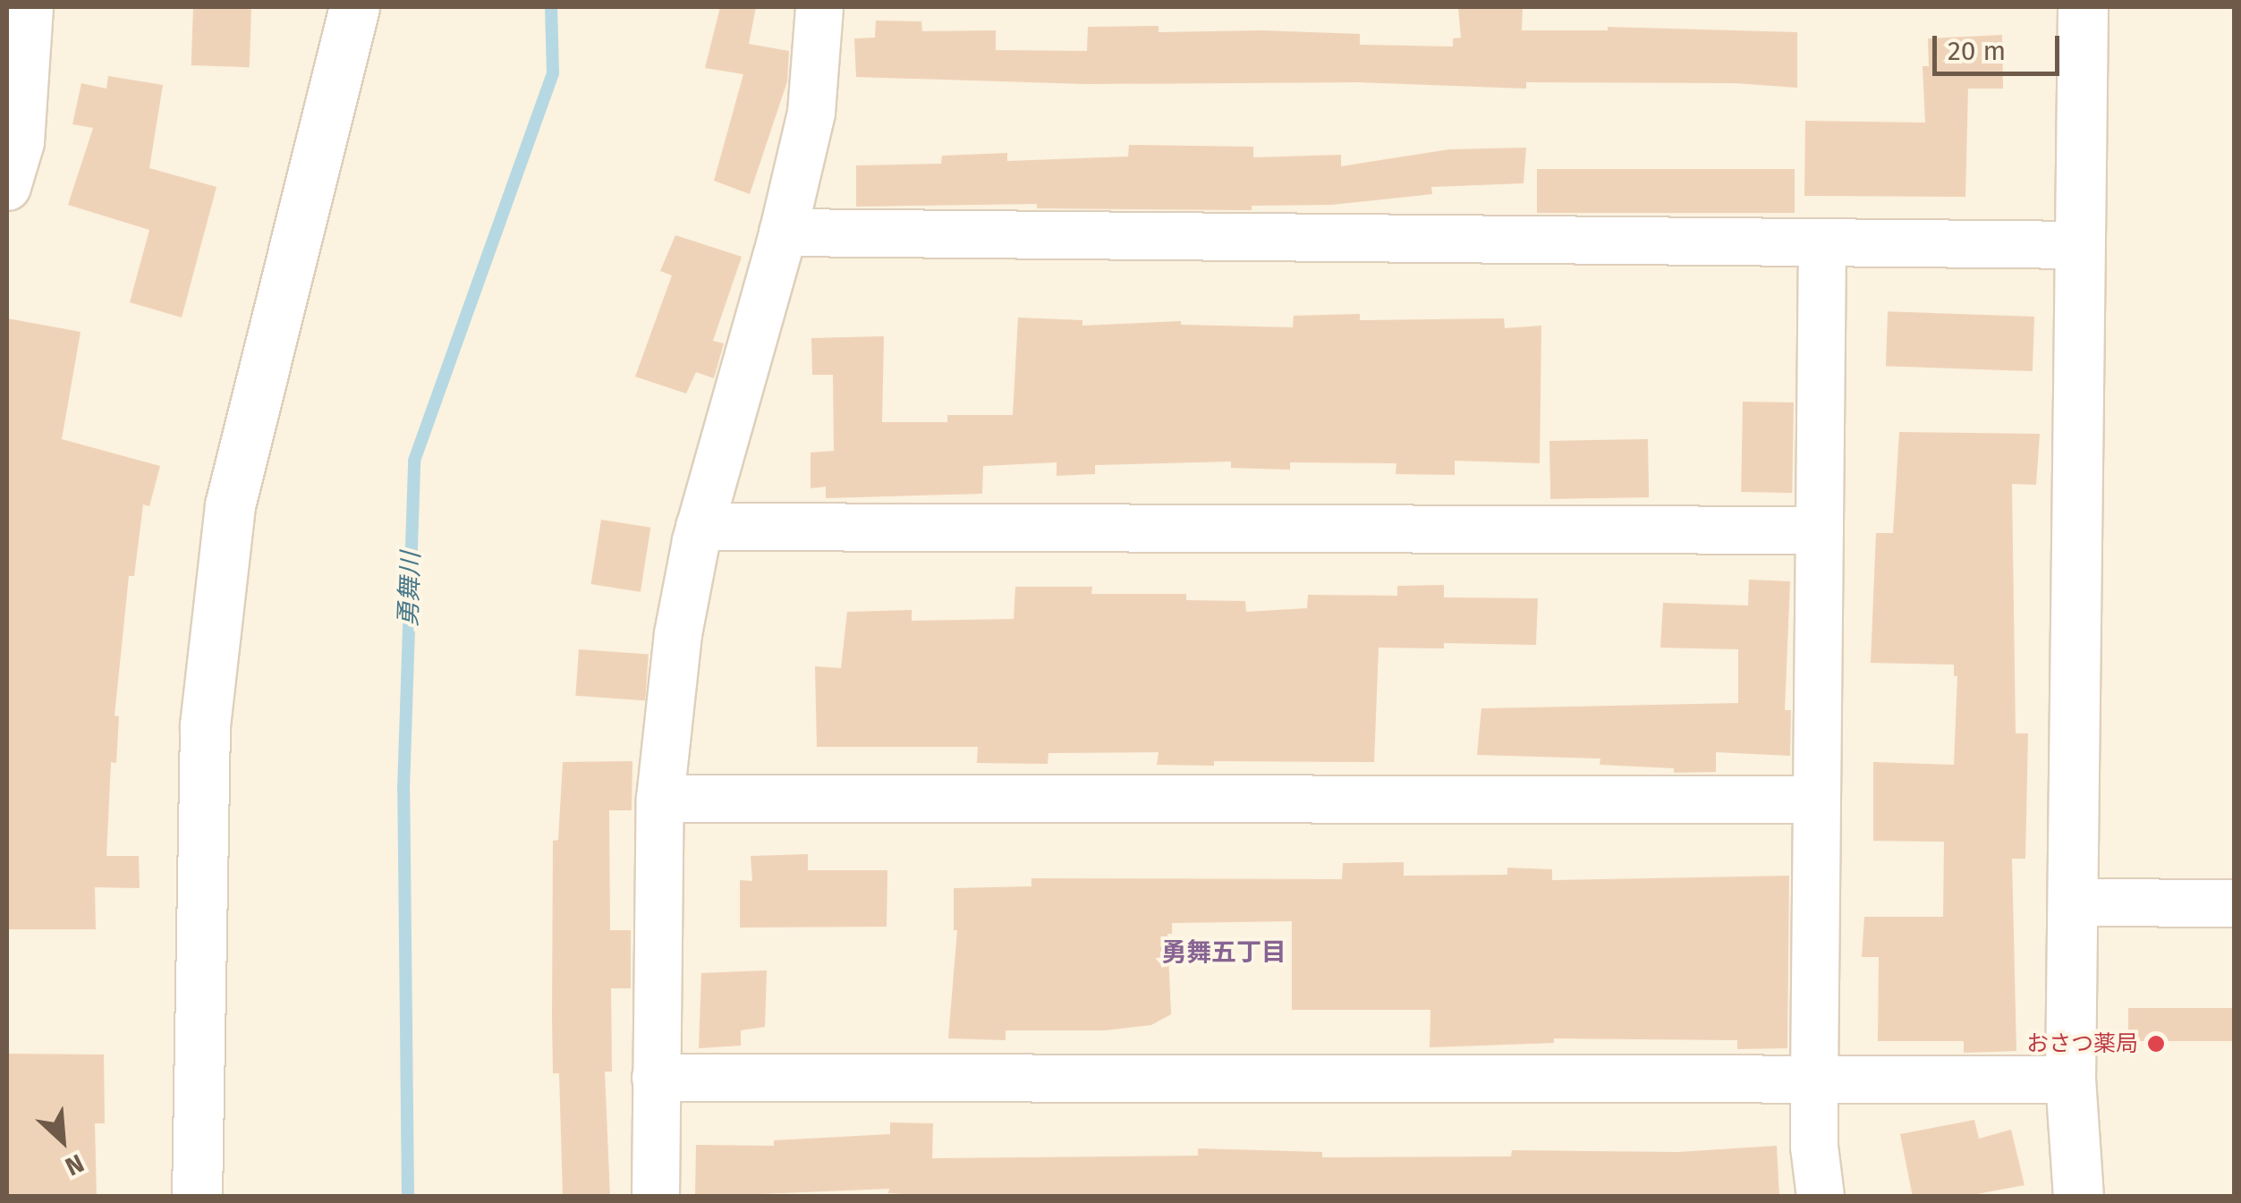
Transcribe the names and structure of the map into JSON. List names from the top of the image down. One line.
{"districts":["勇舞五丁目"],"water":["勇舞川"],"places":["おさつ薬局"],"scale_bar":"20 m","north":"bottom right"}
